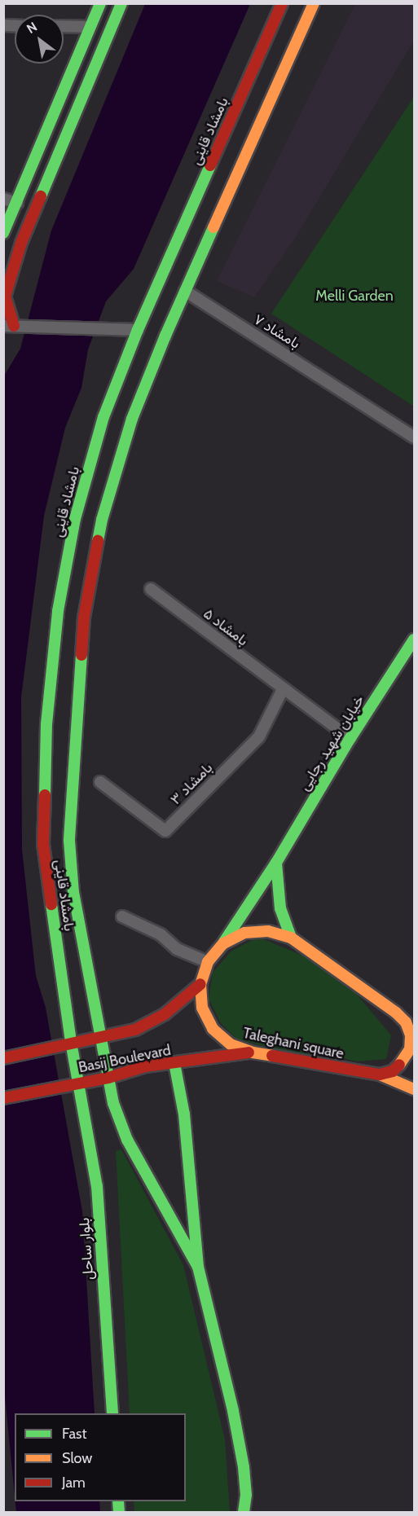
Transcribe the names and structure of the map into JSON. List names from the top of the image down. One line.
{"streets":{"main road":["بامشاد قاینی","خیابان شهید رجایی","Taleghani square","Basij Boulevard","بلوار ساحل"],"street":["بامشاد ۷","بامشاد ۵","بامشاد ۳"]},"crossings":[["بامشاد قاینی","بامشاد ۷"],["بامشاد قاینی","Basij Boulevard"],["بامشاد قاینی","بلوار ساحل"],["بامشاد ۵","خیابان شهید رجایی"],["بامشاد ۵","بامشاد ۳"],["خیابان شهید رجایی","Taleghani square"],["Taleghani square","Basij Boulevard"],["Basij Boulevard","بلوار ساحل"]],"parks":["Melli Garden"],"legend":["Fast","Slow","Jam"],"north":"top left"}
